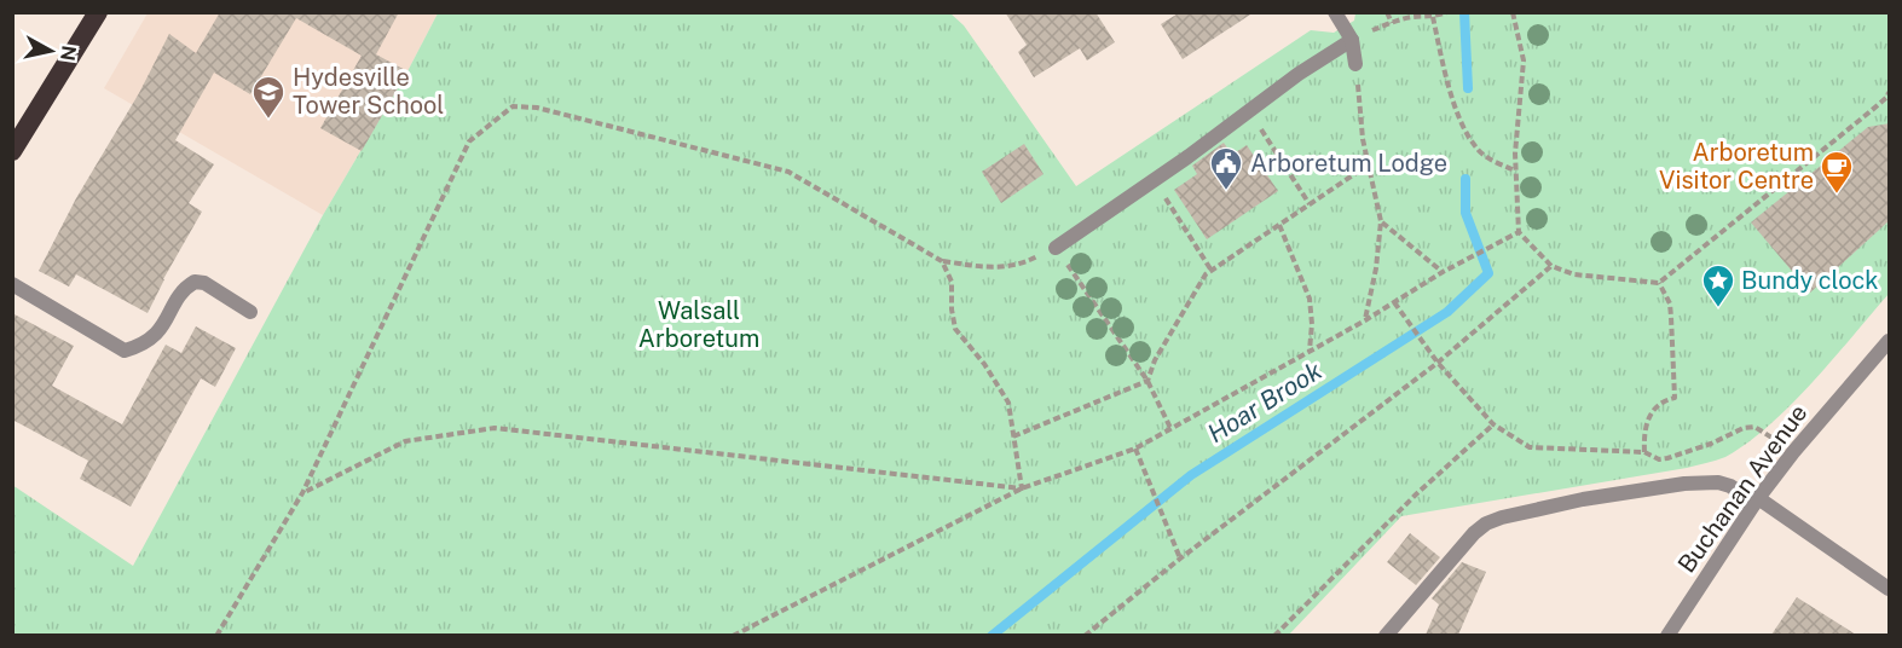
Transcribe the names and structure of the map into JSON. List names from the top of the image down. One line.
{"streets":{"street":["Buchanan Avenue"]},"water":["Hoar Brook"],"parks":["Walsall Arboretum"],"places":{"school or university":["Hydesville Tower School"],"public building":["Arboretum Lodge"],"cafe":["Arboretum Visitor Centre"],"place":["Bundy clock"]},"north":"right"}
